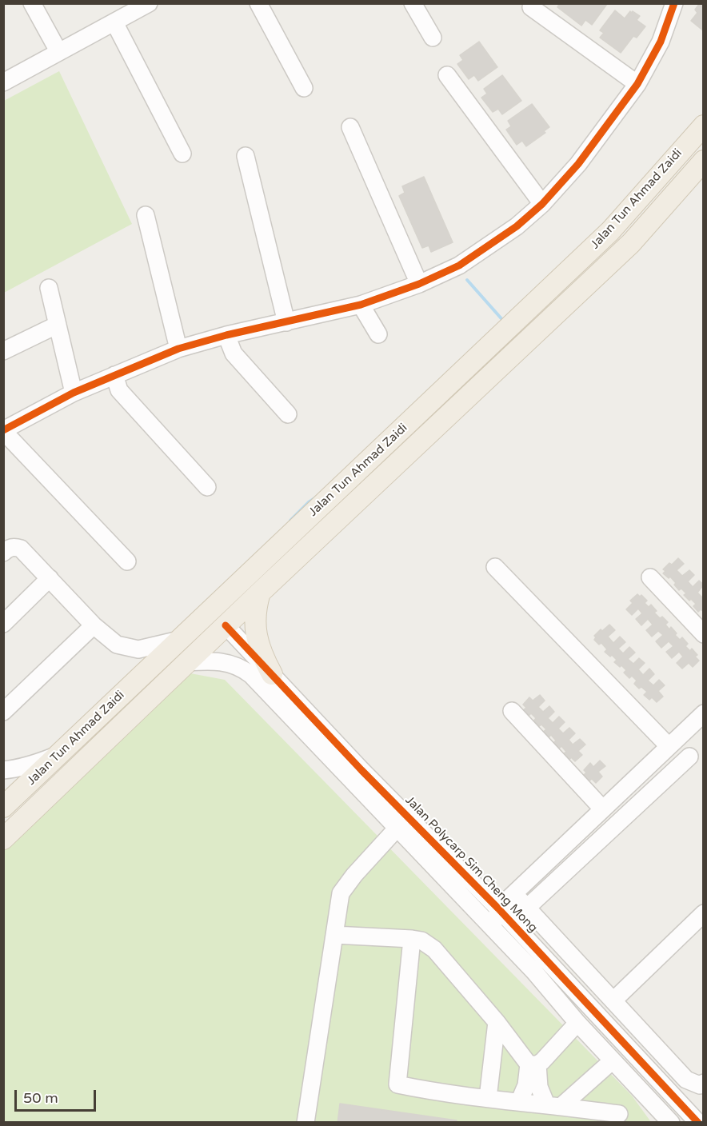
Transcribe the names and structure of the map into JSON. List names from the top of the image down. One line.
{"streets":{"main road":["Jalan Tun Ahmad Zaidi"],"street":["Jalan Polycarp Sim Cheng Mong"]},"crossings":[["Jalan Tun Ahmad Zaidi","Jalan Polycarp Sim Cheng Mong"]],"scale_bar":"50 m"}
